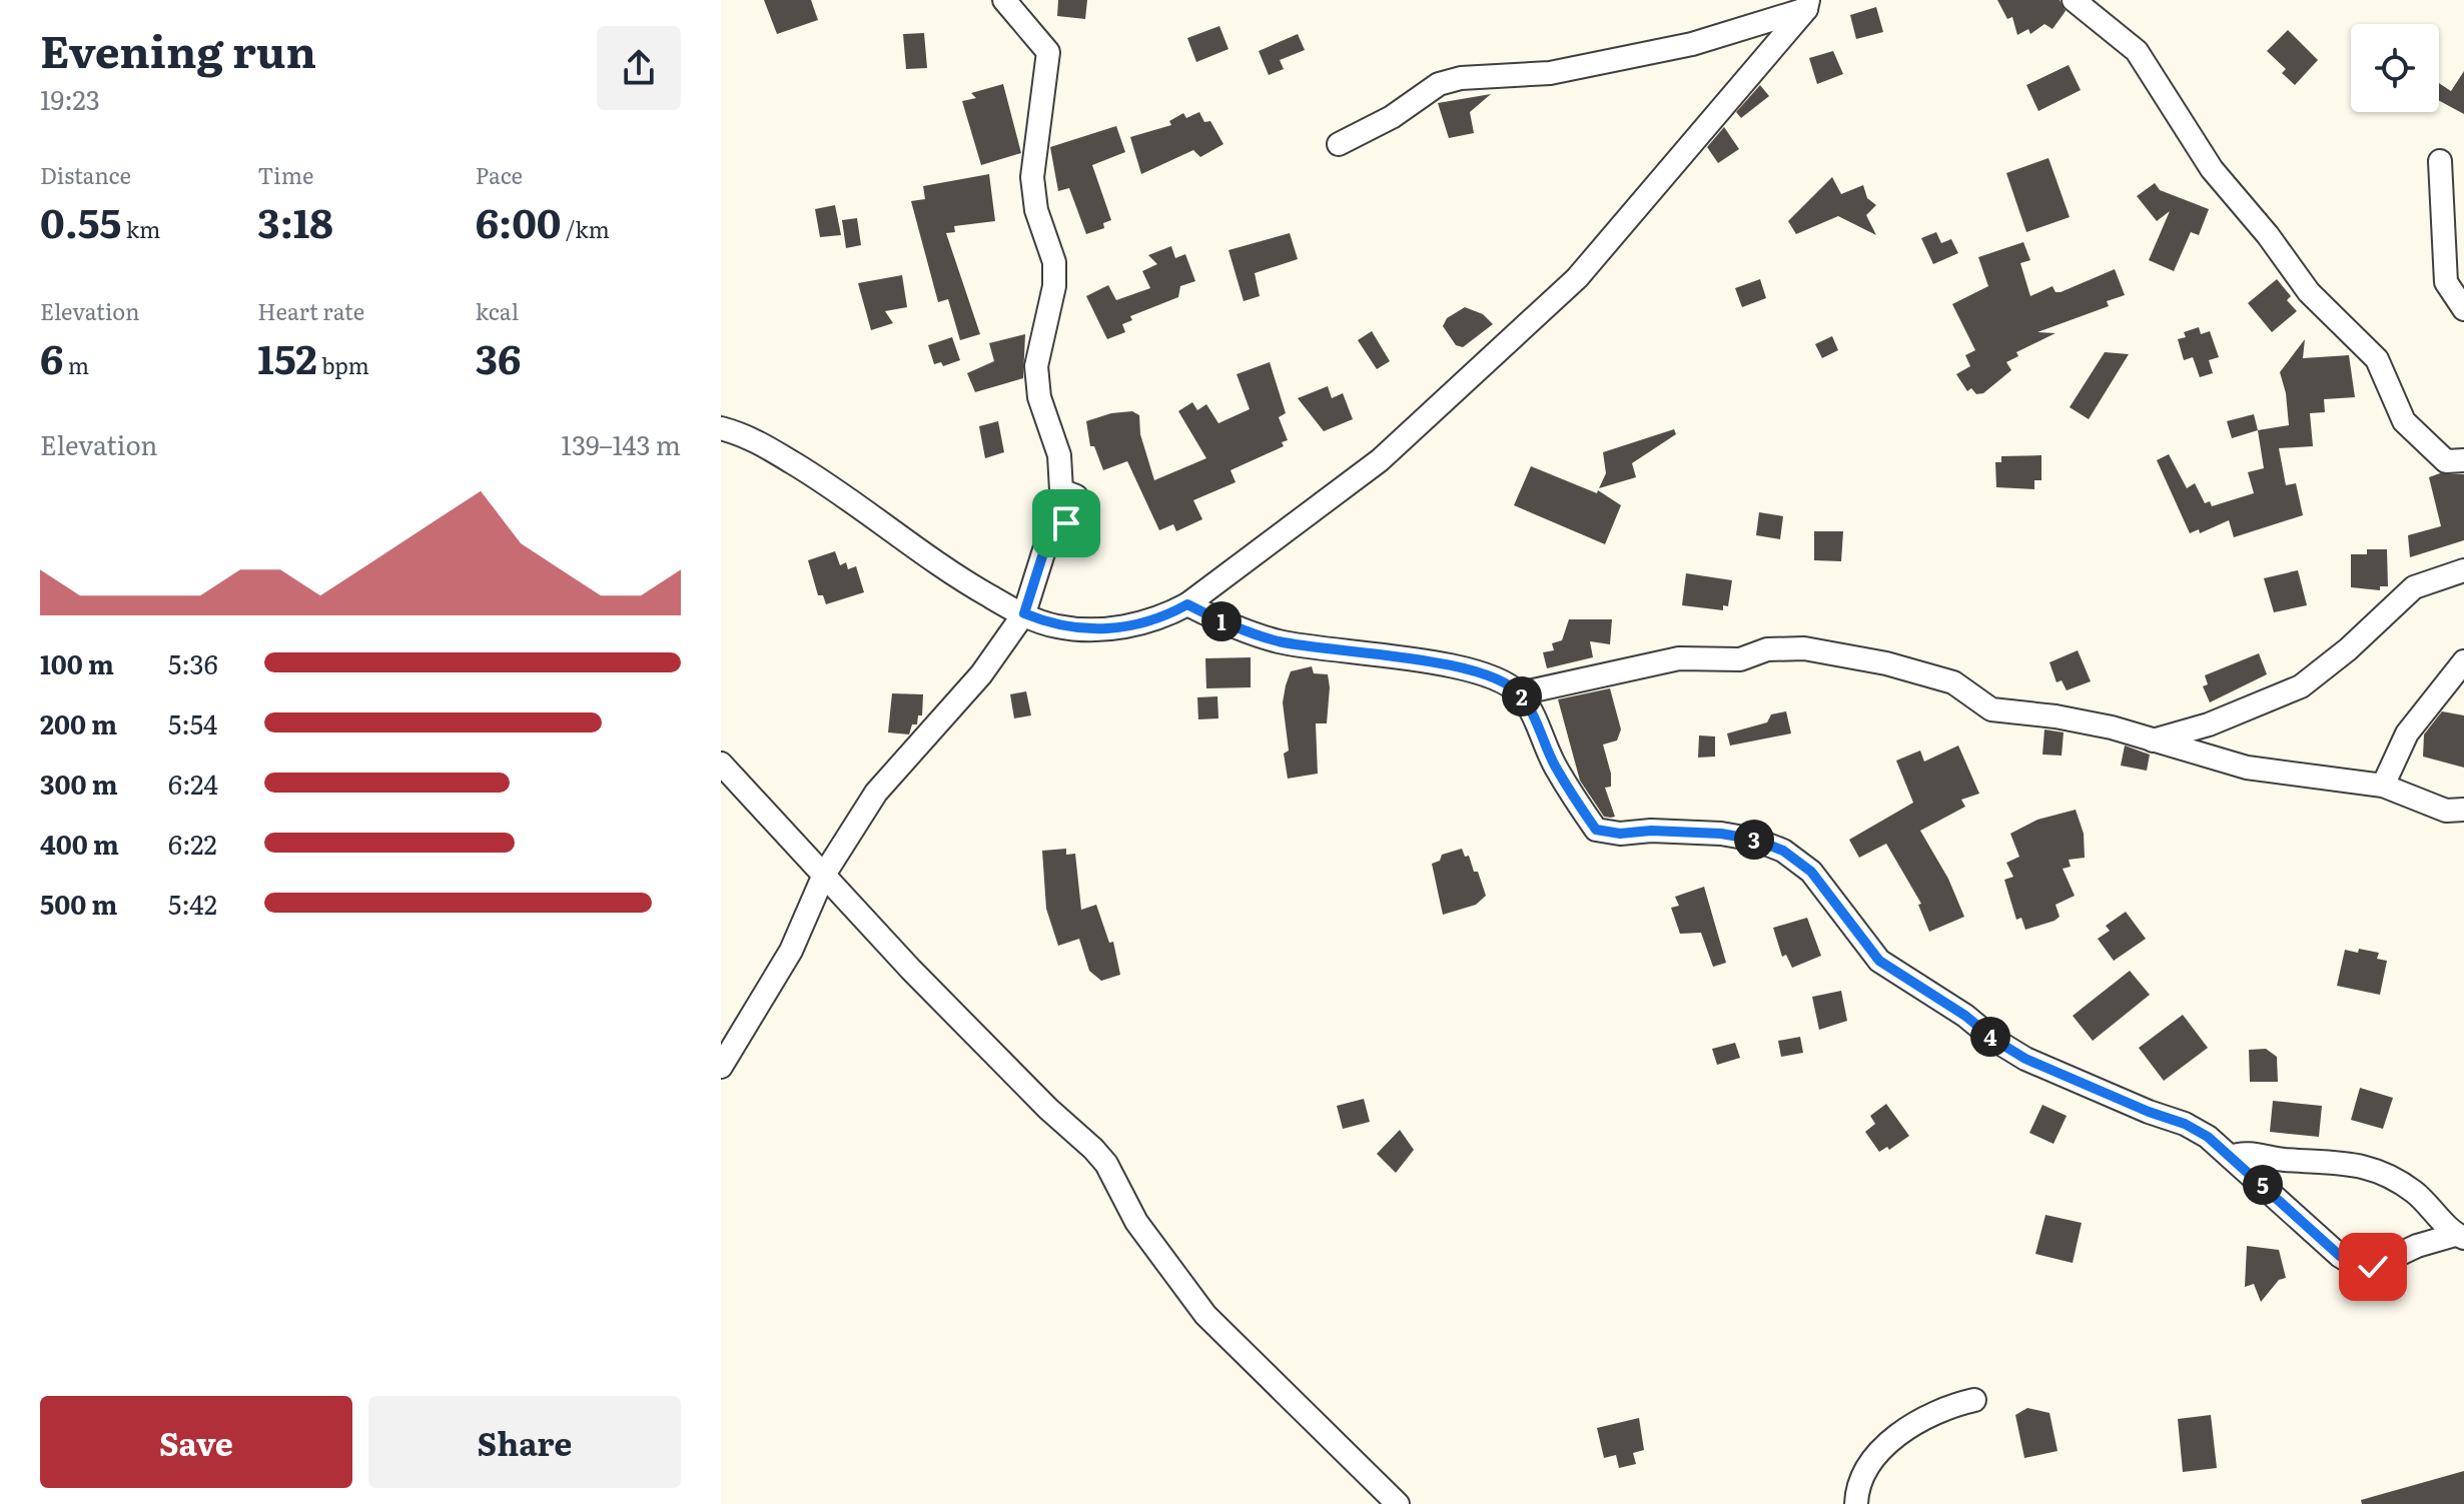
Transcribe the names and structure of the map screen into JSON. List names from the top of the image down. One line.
{"page":{"heading":["Evening run","19:23"],"stats":[["Distance","0.55 km"],["Time","3:18"],["Pace","6:00 /km"],["Elevation","6 m"],["Heart rate","152 bpm"],["kcal","36"]],"chart":["Elevation","139–143 m"],"pins":["1","2","3","4","5"],"list":[{"name":"100 m","note":"5:36"},{"name":"200 m","note":"5:54"},{"name":"300 m","note":"6:24"},{"name":"400 m","note":"6:22"},{"name":"500 m","note":"5:42"}],"buttons":["Save","Share"]}}
